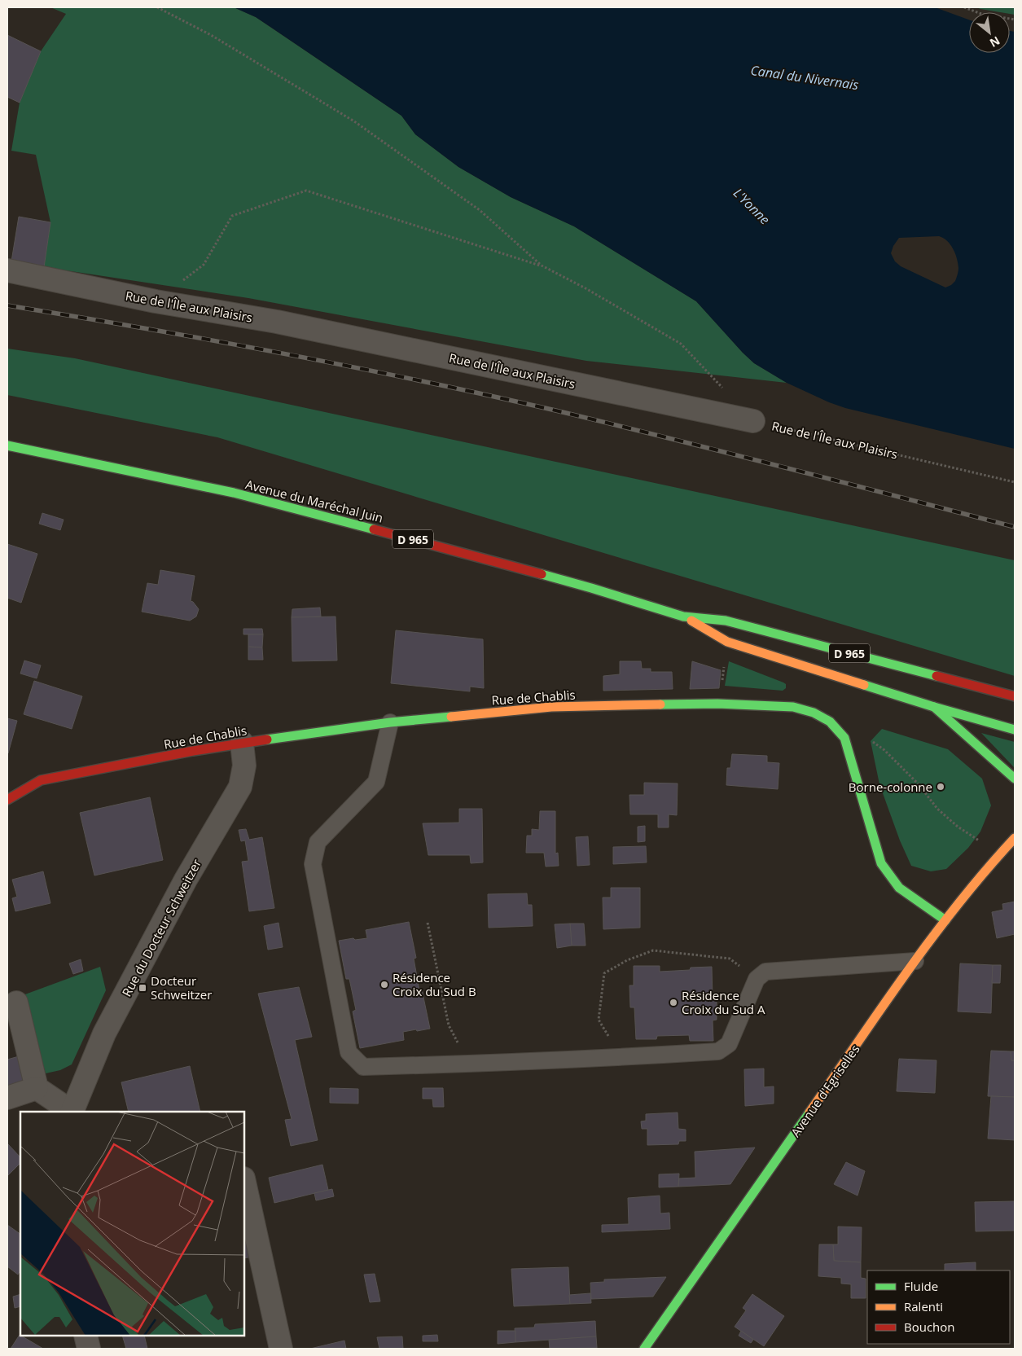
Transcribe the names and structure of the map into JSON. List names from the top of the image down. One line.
{"streets":{"street":["Rue de l'Île aux Plaisirs","Avenue du Maréchal Juin","D 965","Rue de Chablis","Rue du Docteur Schweitzer","Avenue d'Egriselles"]},"crossings":[["Rue de Chablis","Rue du Docteur Schweitzer"],["Rue de Chablis","Avenue d'Egriselles"]],"water":["Canal du Nivernais","L'Yonne"],"places":{"other":["Borne-colonne","Résidence Croix du Sud B","Résidence Croix du Sud A"],"transit":["Docteur Schweitzer"]},"legend":["Fluide","Ralenti","Bouchon"],"north":"bottom right"}
